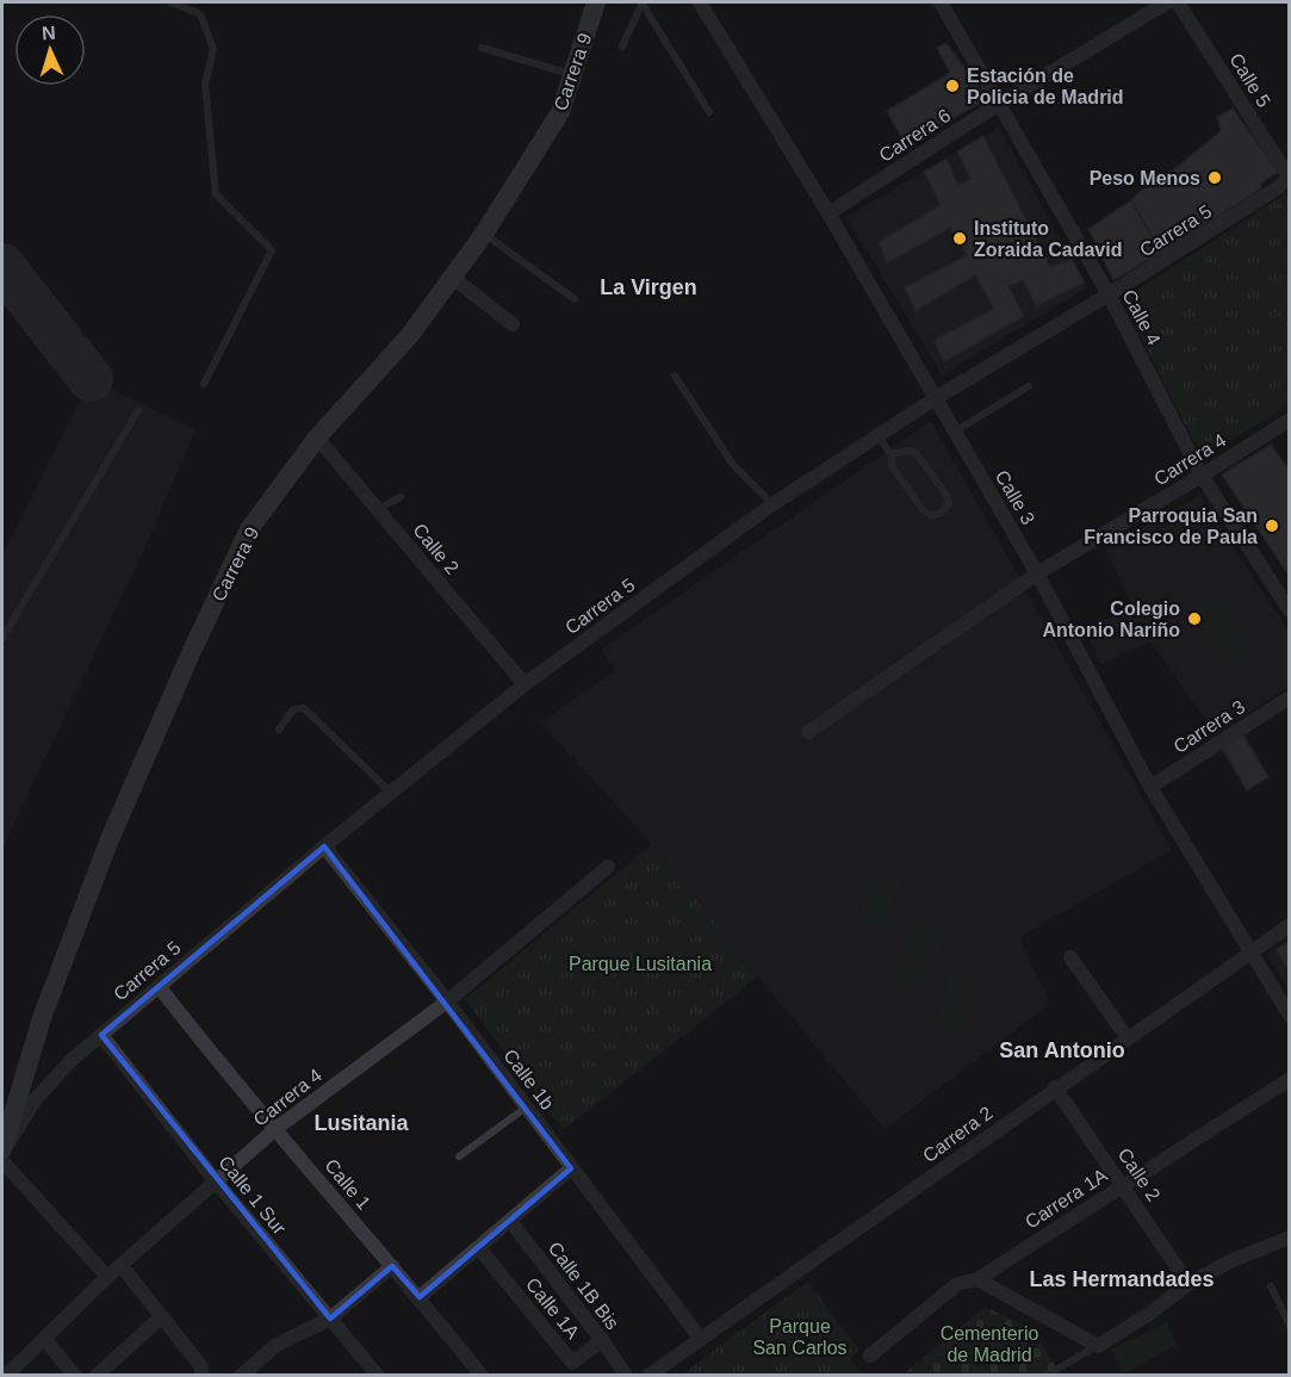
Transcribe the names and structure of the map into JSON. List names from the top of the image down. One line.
{"streets":{"street":["Carrera 9","Calle 5","Carrera 6","Carrera 5","Calle 4","Carrera 4","Calle 3","Calle 2","Carrera 3","Calle 1b","Carrera 2","Calle 1","Calle 1 Sur","Carrera 1A","Calle 1B Bis","Calle 1A"]},"crossings":[["Carrera 9","Carrera 5"],["Carrera 9","Calle 2"],["Calle 5","Carrera 5"],["Carrera 6","Calle 4"],["Carrera 6","Calle 3"],["Carrera 5","Calle 4"],["Carrera 5","Calle 3"],["Carrera 5","Calle 2"],["Carrera 5","Calle 1b"],["Carrera 5","Calle 1"],["Carrera 5","Calle 1 Sur"],["Calle 4","Carrera 4"],["Carrera 4","Calle 3"],["Carrera 4","Calle 1b"],["Carrera 4","Calle 1"],["Carrera 4","Calle 1 Sur"],["Calle 3","Carrera 3"],["Calle 3","Carrera 2"],["Calle 2","Carrera 2"],["Calle 2","Carrera 1A"],["Calle 1b","Carrera 2"],["Calle 1B Bis","Calle 1A"]],"districts":["La Virgen","San Antonio","Lusitania","Las Hermandades"],"parks":["Parque Lusitania","Parque San Carlos","Cementerio de Madrid"],"places":["Estación de Policia de Madrid","Peso Menos","Instituto Zoraida Cadavid","Parroquia San Francisco de Paula","Colegio Antonio Nariño"],"north":"top"}
